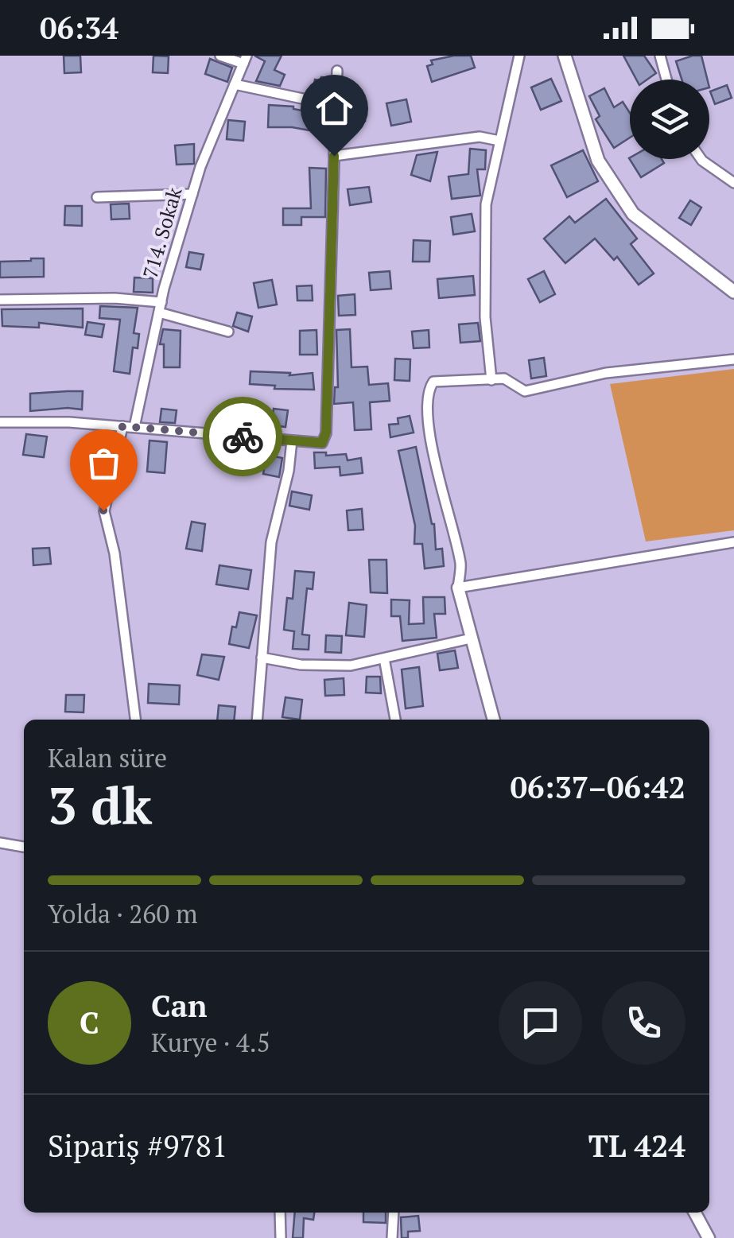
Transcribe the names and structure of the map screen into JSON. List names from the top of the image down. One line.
{"streets":{"street":["714. Sokak"]},"page":{"status":"06:34","heading":["3 dk","Kalan süre","06:37–06:42"],"panel":["Can","Kurye · 4.5","Sipariş #9781","TL 424"],"bar":"Yolda · 260 m","round":"C"}}
